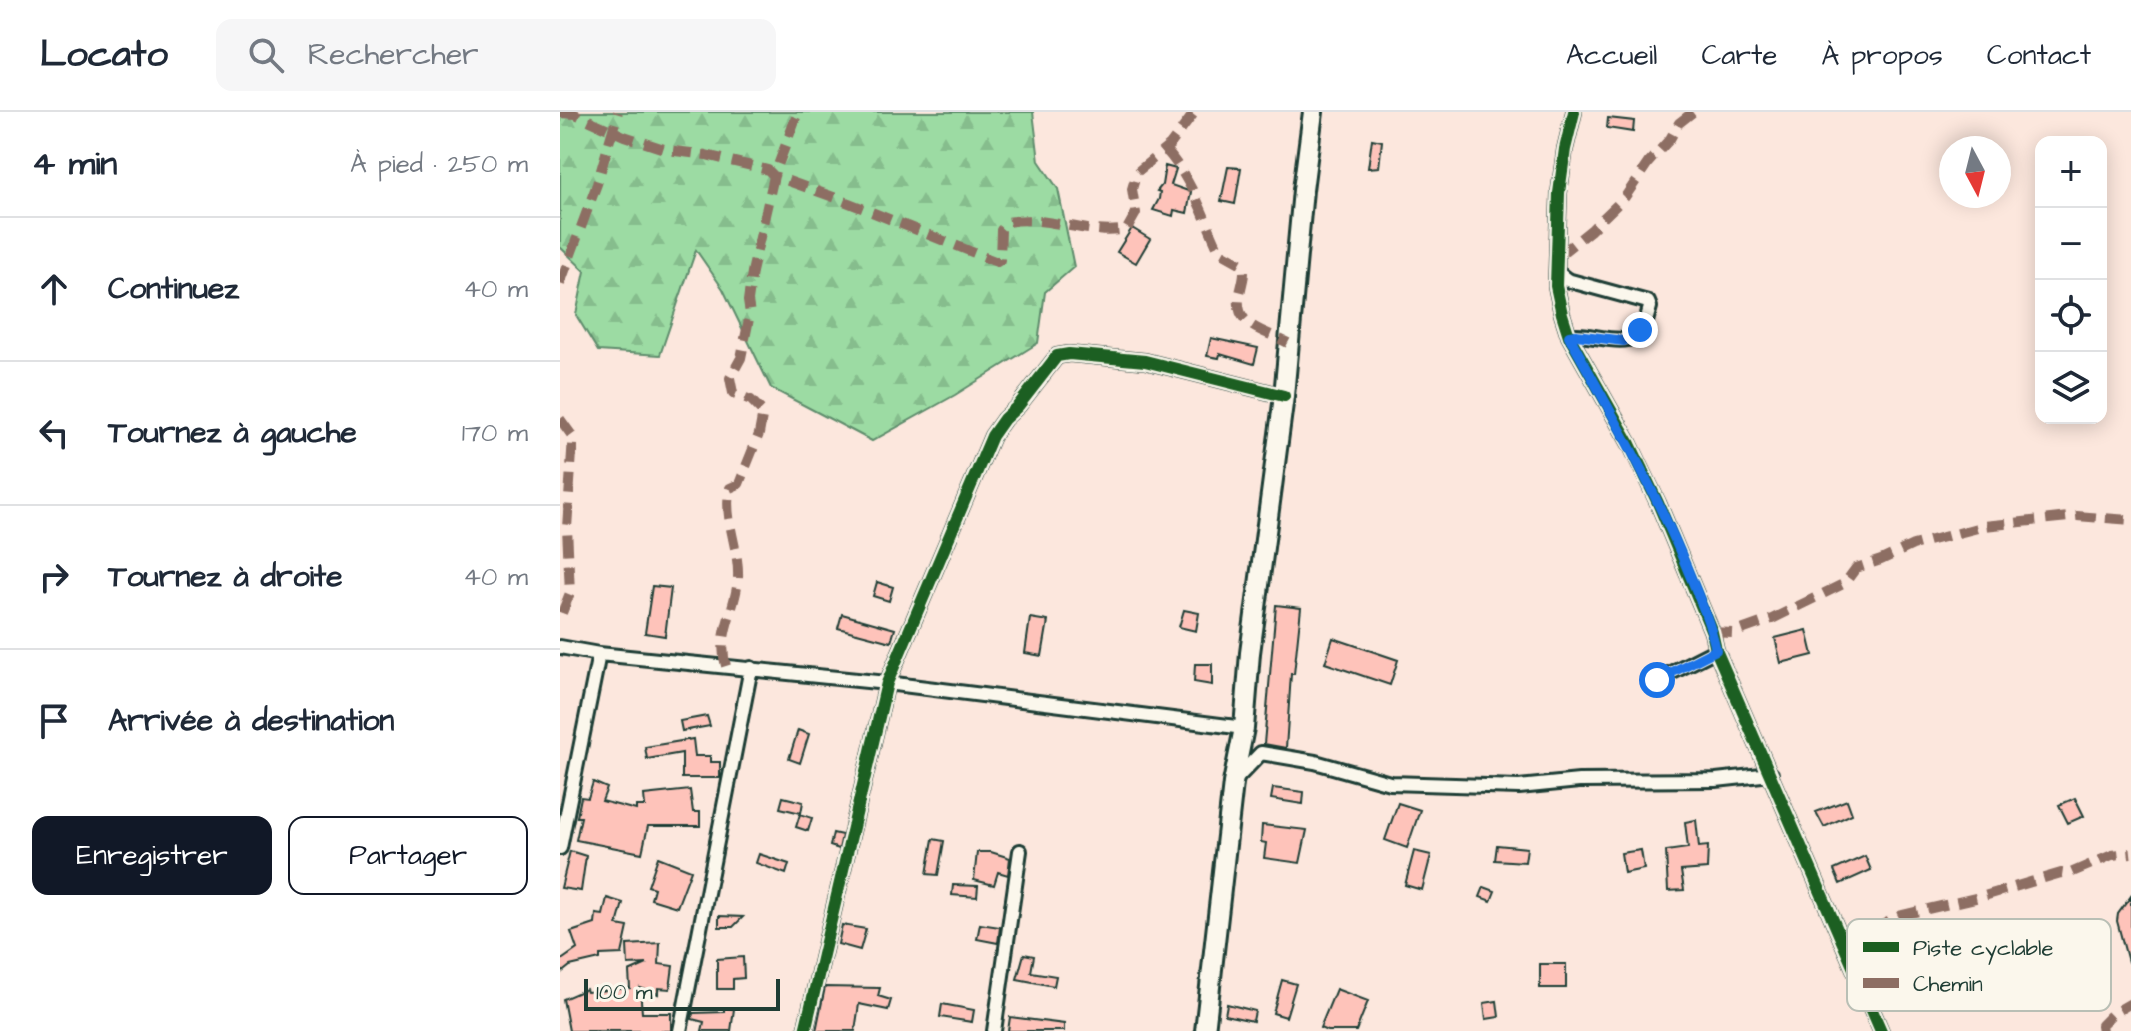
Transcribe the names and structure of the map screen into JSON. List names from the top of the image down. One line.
{"legend":["Piste cyclable","Chemin"],"scale_bar":"100 m","north":"bottom","page":{"header":"Locato","search":"Rechercher","nav":["Accueil","Carte","À propos","Contact"],"heading":["4 min","À pied · 250 m"],"map_buttons":["+","−"],"list":[["Continuez","40 m"],["Tournez à gauche","170 m"],["Tournez à droite","40 m"],"Arrivée à destination"],"buttons":["Enregistrer","Partager"],"scale":"100 m"}}
